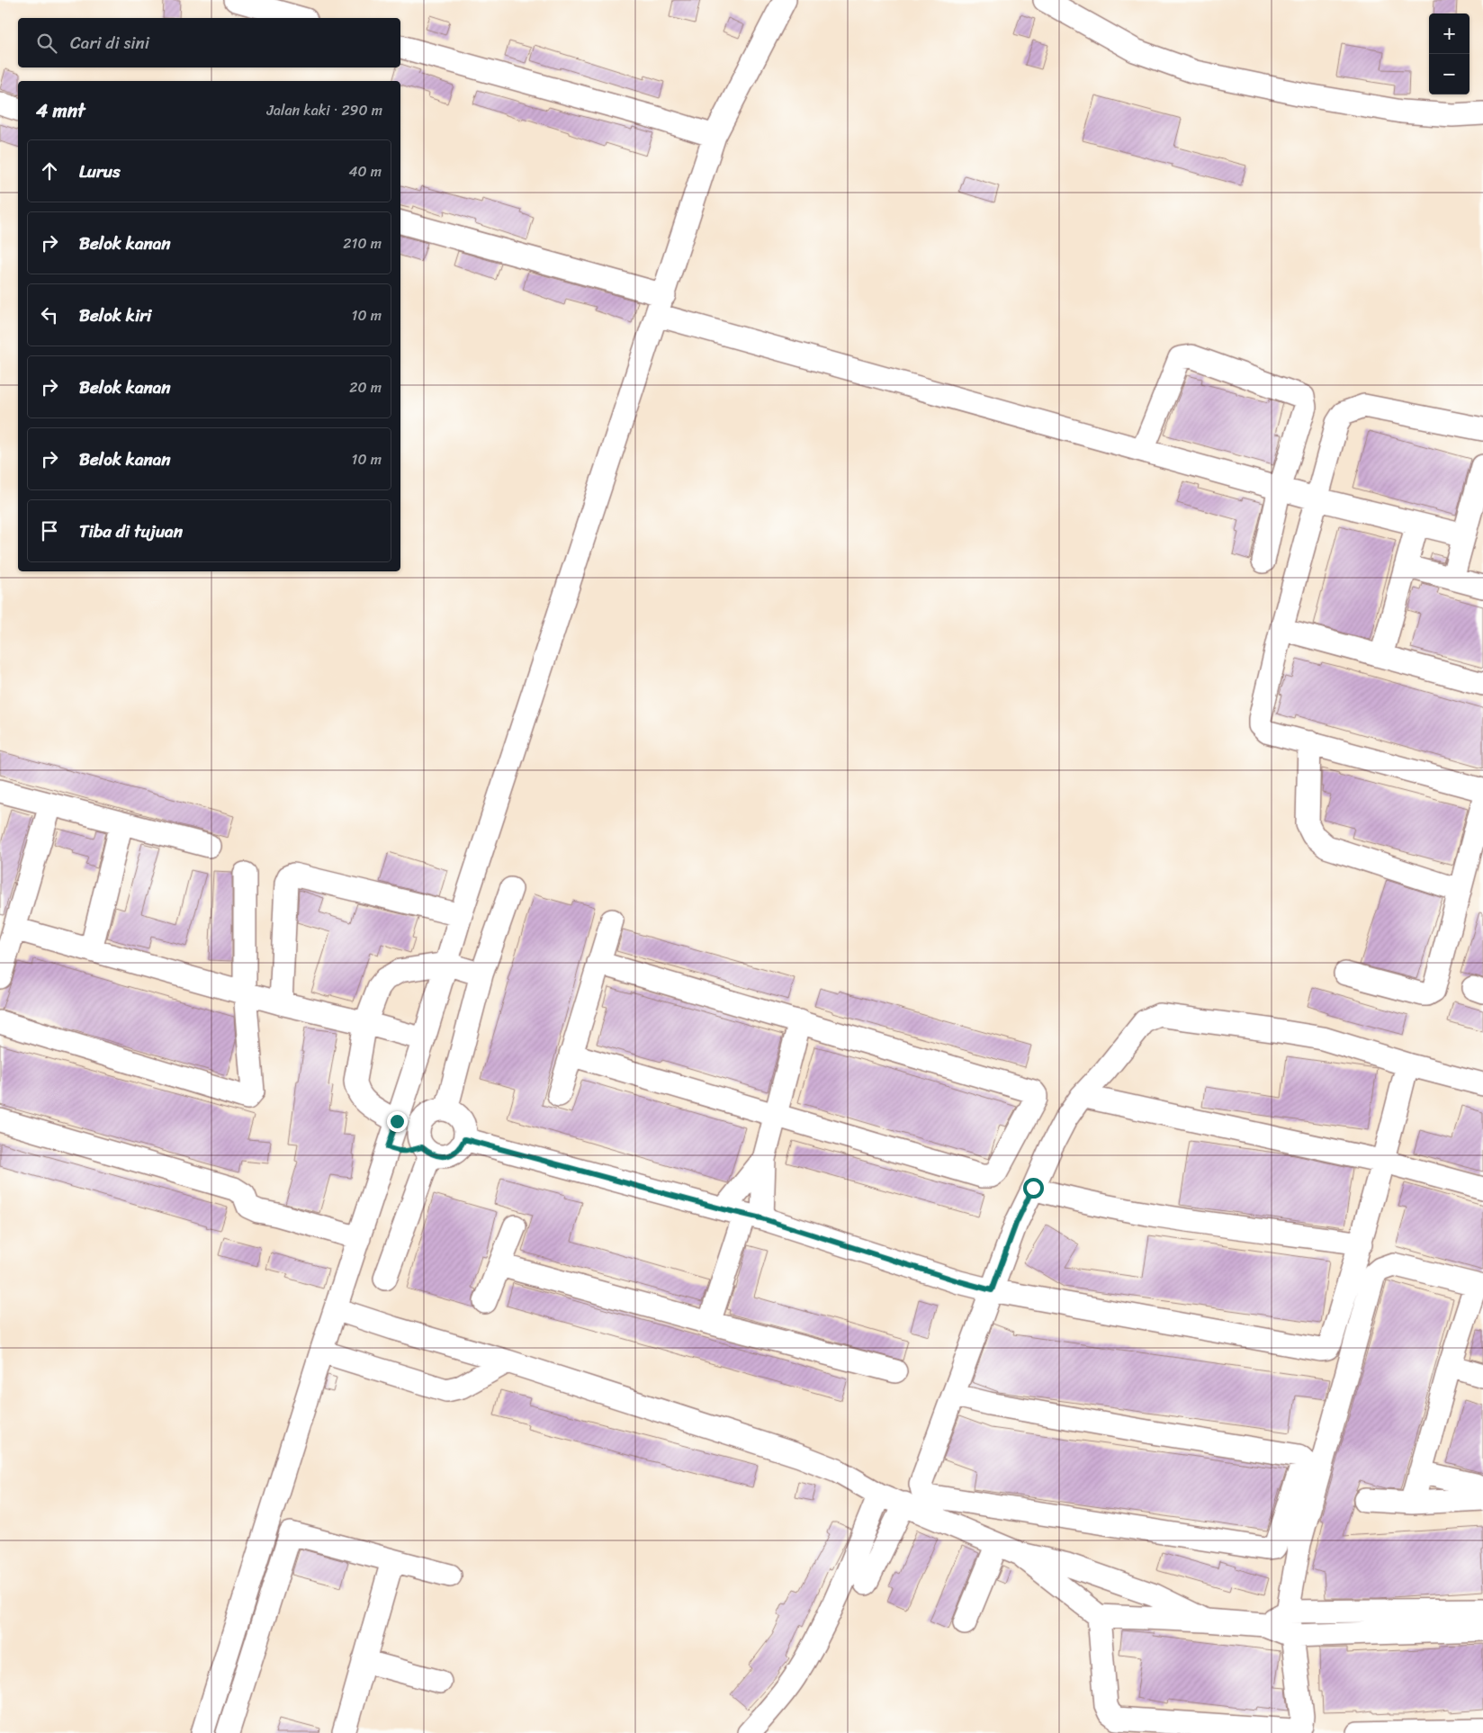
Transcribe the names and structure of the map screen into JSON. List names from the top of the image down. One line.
{"page":{"map_buttons":["+","−"],"search":"Cari di sini","heading":["4 mnt","Jalan kaki · 290 m"],"list":[["Lurus","40 m"],["Belok kanan","210 m"],["Belok kiri","10 m"],["Belok kanan","20 m"],["Belok kanan","10 m"],"Tiba di tujuan"]}}
